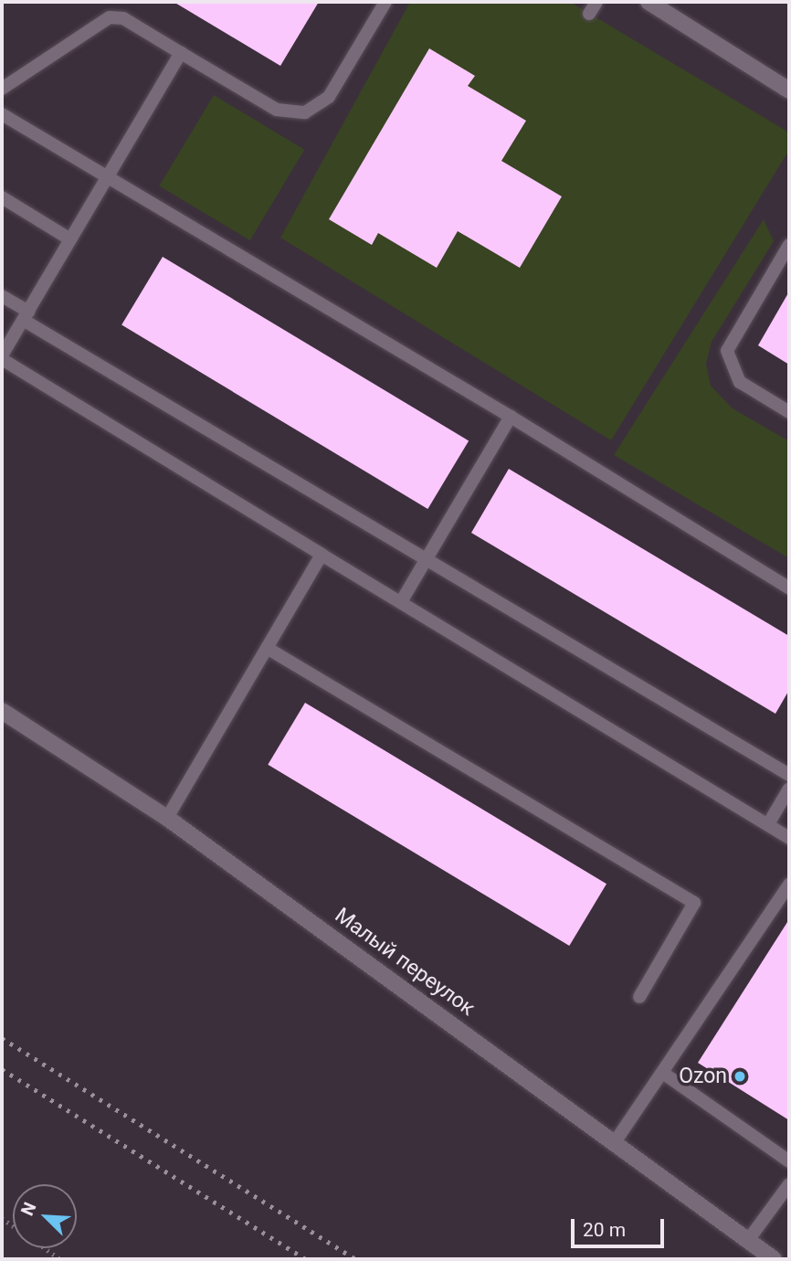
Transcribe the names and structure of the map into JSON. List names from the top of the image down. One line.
{"streets":{"street":["Малый переулок"]},"places":["Ozon"],"scale_bar":"20 m","north":"top left"}
